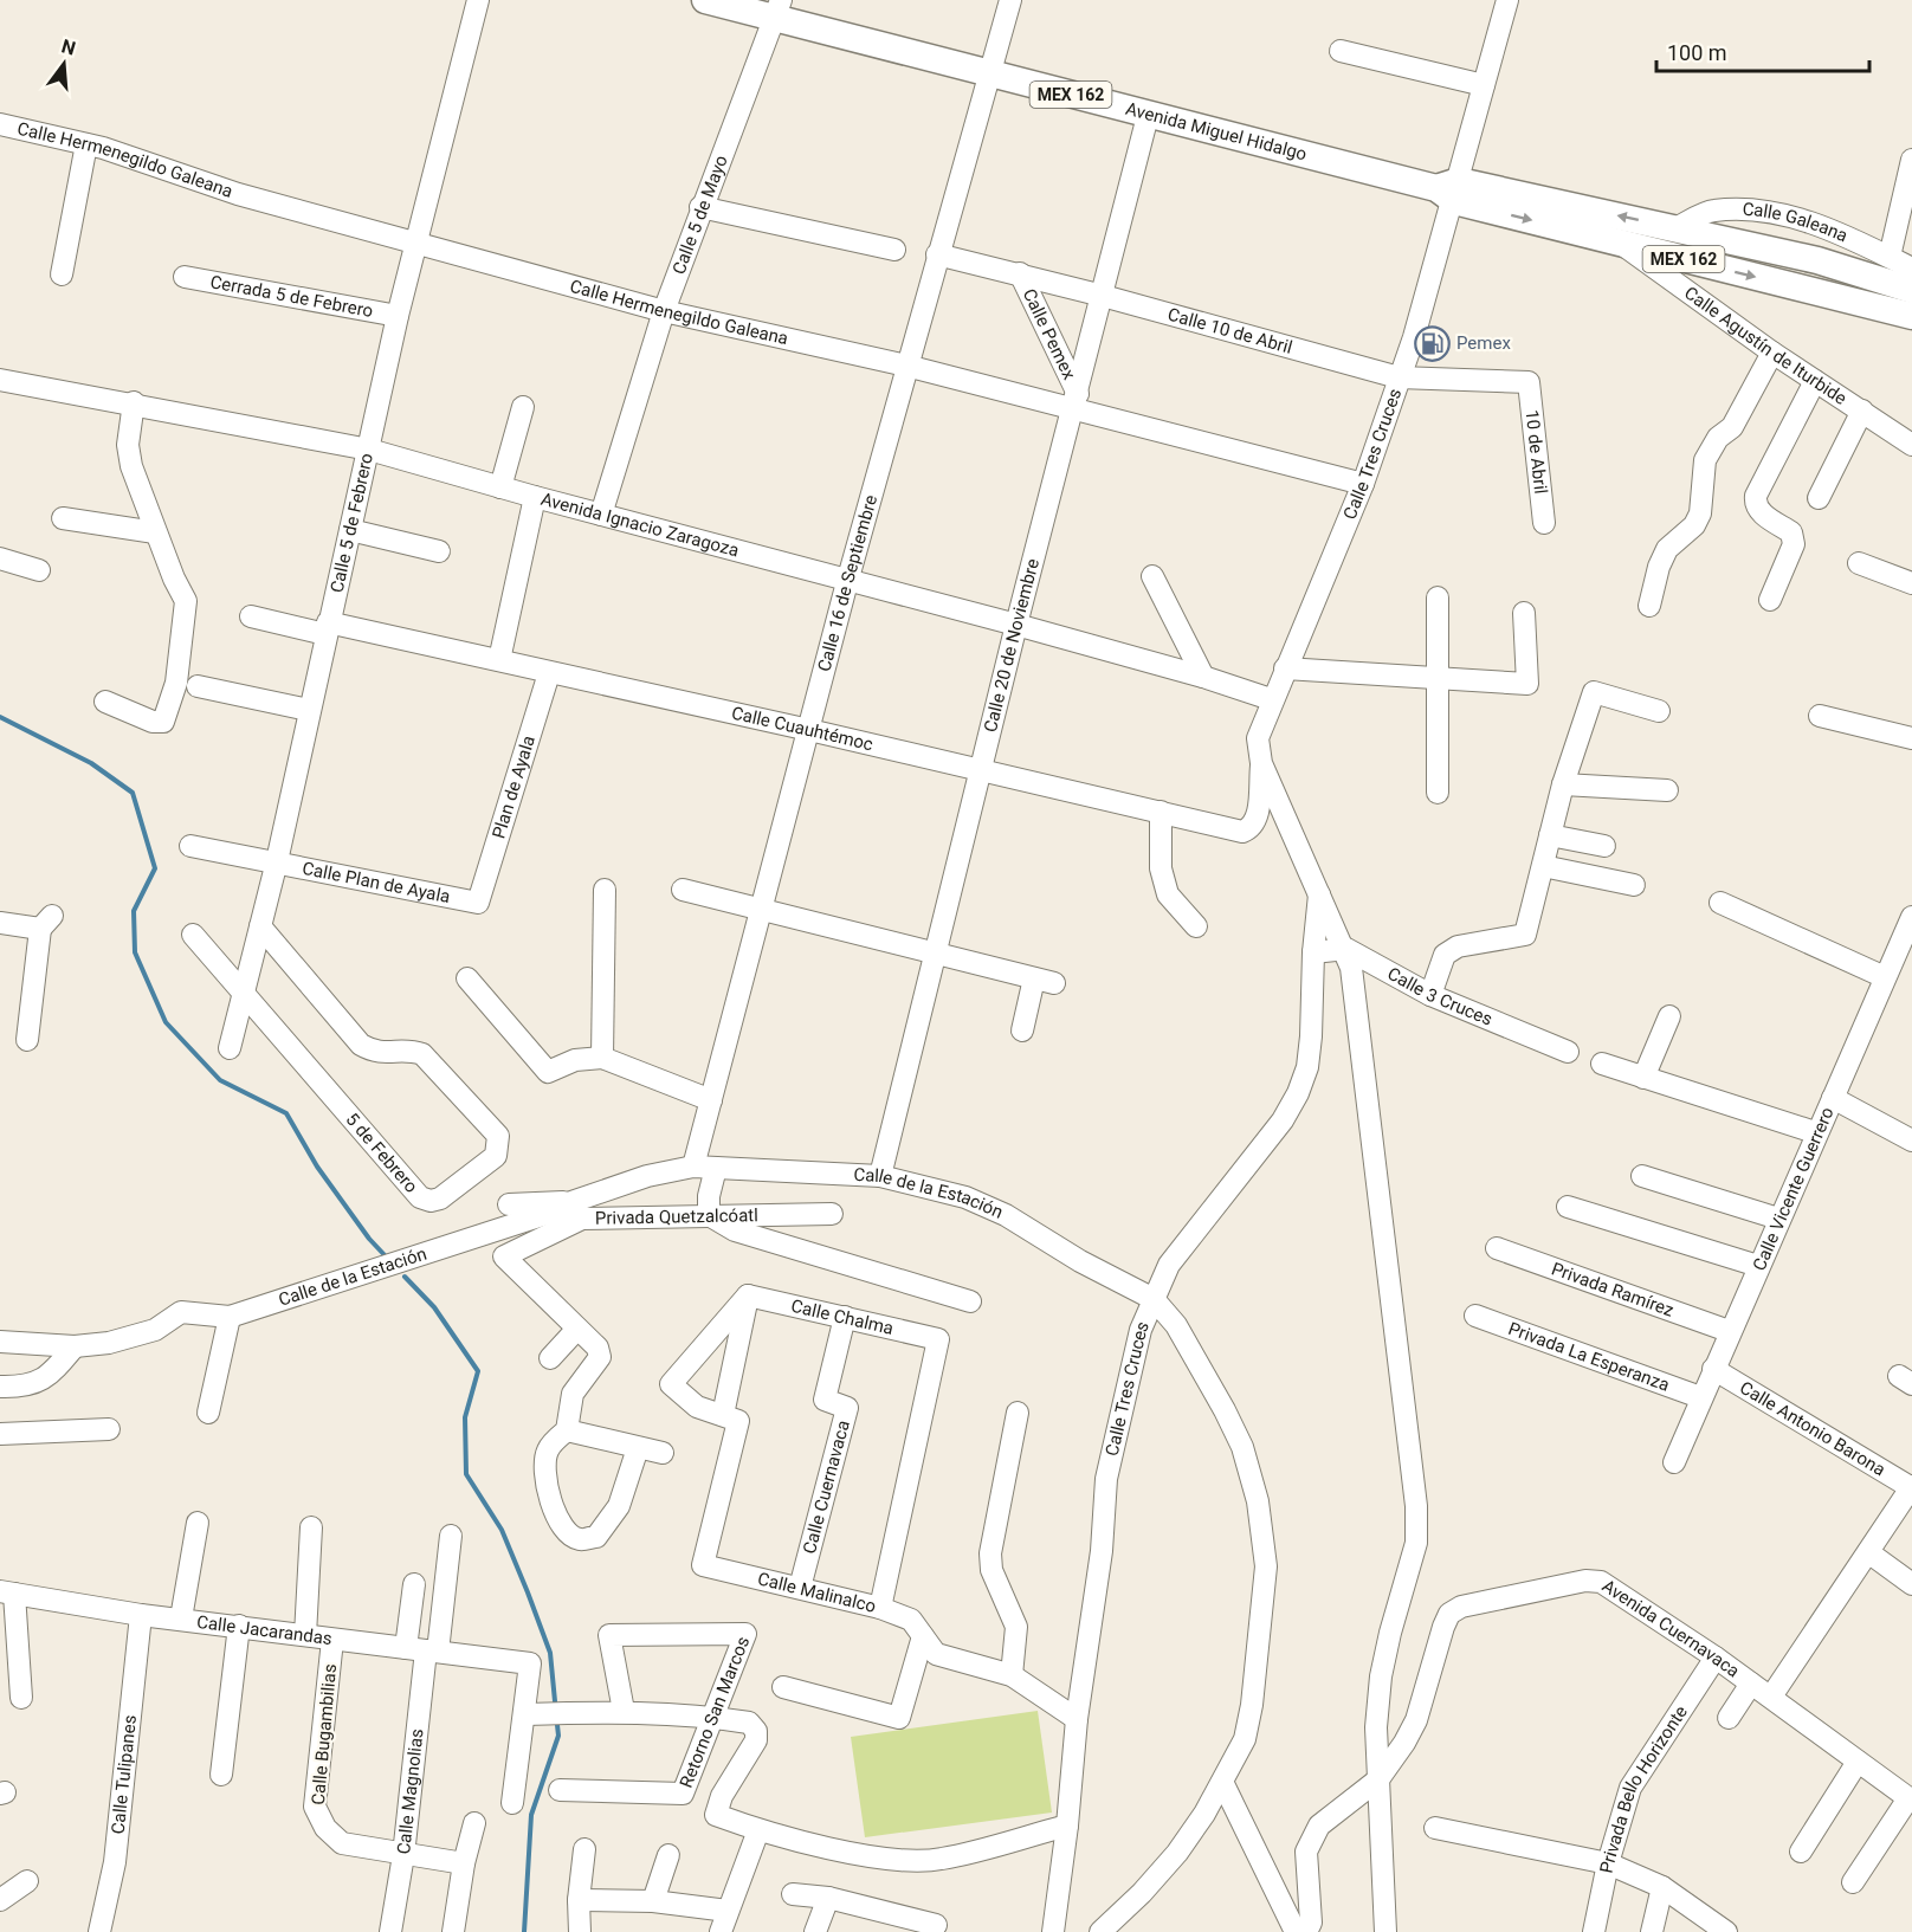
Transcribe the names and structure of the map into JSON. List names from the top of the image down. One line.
{"streets":{"main road":["MEX 162","Avenida Miguel Hidalgo"],"street":["Calle Hermenegildo Galeana","Calle 5 de Mayo","Calle Galeana","Cerrada 5 de Febrero","Calle 10 de Abril","Calle Pemex","Calle Agustín de Iturbide","10 de Abril","Calle Tres Cruces","Calle 5 de Febrero","Avenida Ignacio Zaragoza","Calle 16 de Septiembre","Calle 20 de Noviembre","Calle Cuauhtémoc","Plan de Ayala","Calle Plan de Ayala","Calle 3 Cruces","5 de Febrero","Calle Vicente Guerrero","Calle de la Estación","Privada Quetzalcóatl","Privada Ramírez","Calle Chalma","Privada La Esperanza","Calle Antonio Barona","Calle Cuernavaca","Calle Malinalco","Calle Jacarandas","Avenida Cuernavaca","Retorno San Marcos","Calle Bugambilias","Calle Tulipanes","Calle Magnolias","Privada Bello Horizonte"]},"crossings":[["Avenida Miguel Hidalgo","Calle 5 de Mayo"],["Avenida Miguel Hidalgo","Calle Galeana"],["Avenida Miguel Hidalgo","Calle Agustín de Iturbide"],["Avenida Miguel Hidalgo","Calle Tres Cruces"],["Avenida Miguel Hidalgo","Calle 16 de Septiembre"],["Avenida Miguel Hidalgo","Calle 20 de Noviembre"],["Calle Hermenegildo Galeana","Calle 5 de Mayo"],["Calle Hermenegildo Galeana","Calle Pemex"],["Calle Hermenegildo Galeana","Calle Tres Cruces"],["Calle Hermenegildo Galeana","Calle 5 de Febrero"],["Calle Hermenegildo Galeana","Calle 16 de Septiembre"],["Calle Hermenegildo Galeana","Calle 20 de Noviembre"],["Calle 5 de Mayo","Avenida Ignacio Zaragoza"],["Cerrada 5 de Febrero","Calle 5 de Febrero"],["Calle 10 de Abril","Calle Pemex"],["Calle 10 de Abril","10 de Abril"],["Calle 10 de Abril","Calle Tres Cruces"],["Calle 10 de Abril","Calle 16 de Septiembre"],["Calle 10 de Abril","Calle 20 de Noviembre"],["Calle Pemex","Calle 20 de Noviembre"],["Calle Tres Cruces","Avenida Ignacio Zaragoza"],["Calle Tres Cruces","Calle Cuauhtémoc"],["Calle Tres Cruces","Calle 3 Cruces"],["Calle Tres Cruces","Calle de la Estación"],["Calle Tres Cruces","Calle Malinalco"],["Calle Tres Cruces","Avenida Cuernavaca"],["Calle 5 de Febrero","Avenida Ignacio Zaragoza"],["Calle 5 de Febrero","Calle Cuauhtémoc"],["Calle 5 de Febrero","Calle Plan de Ayala"],["Calle 5 de Febrero","5 de Febrero"],["Avenida Ignacio Zaragoza","Calle 16 de Septiembre"],["Avenida Ignacio Zaragoza","Calle 20 de Noviembre"],["Calle 16 de Septiembre","Calle Cuauhtémoc"],["Calle 16 de Septiembre","Calle de la Estación"],["Calle 20 de Noviembre","Calle Cuauhtémoc"],["Calle 20 de Noviembre","Calle de la Estación"],["Calle Cuauhtémoc","Plan de Ayala"],["Plan de Ayala","Calle Plan de Ayala"],["Calle Vicente Guerrero","Privada Ramírez"],["Calle Vicente Guerrero","Privada La Esperanza"],["Calle Vicente Guerrero","Calle Antonio Barona"],["Calle Chalma","Calle Cuernavaca"],["Calle Chalma","Calle Malinalco"],["Calle Cuernavaca","Calle Malinalco"],["Calle Jacarandas","Calle Bugambilias"],["Calle Jacarandas","Calle Tulipanes"],["Calle Jacarandas","Calle Magnolias"],["Avenida Cuernavaca","Privada Bello Horizonte"],["Calle Bugambilias","Calle Magnolias"]],"places":{"fuel station":["Pemex"]},"scale_bar":"100 m","north":"top"}
